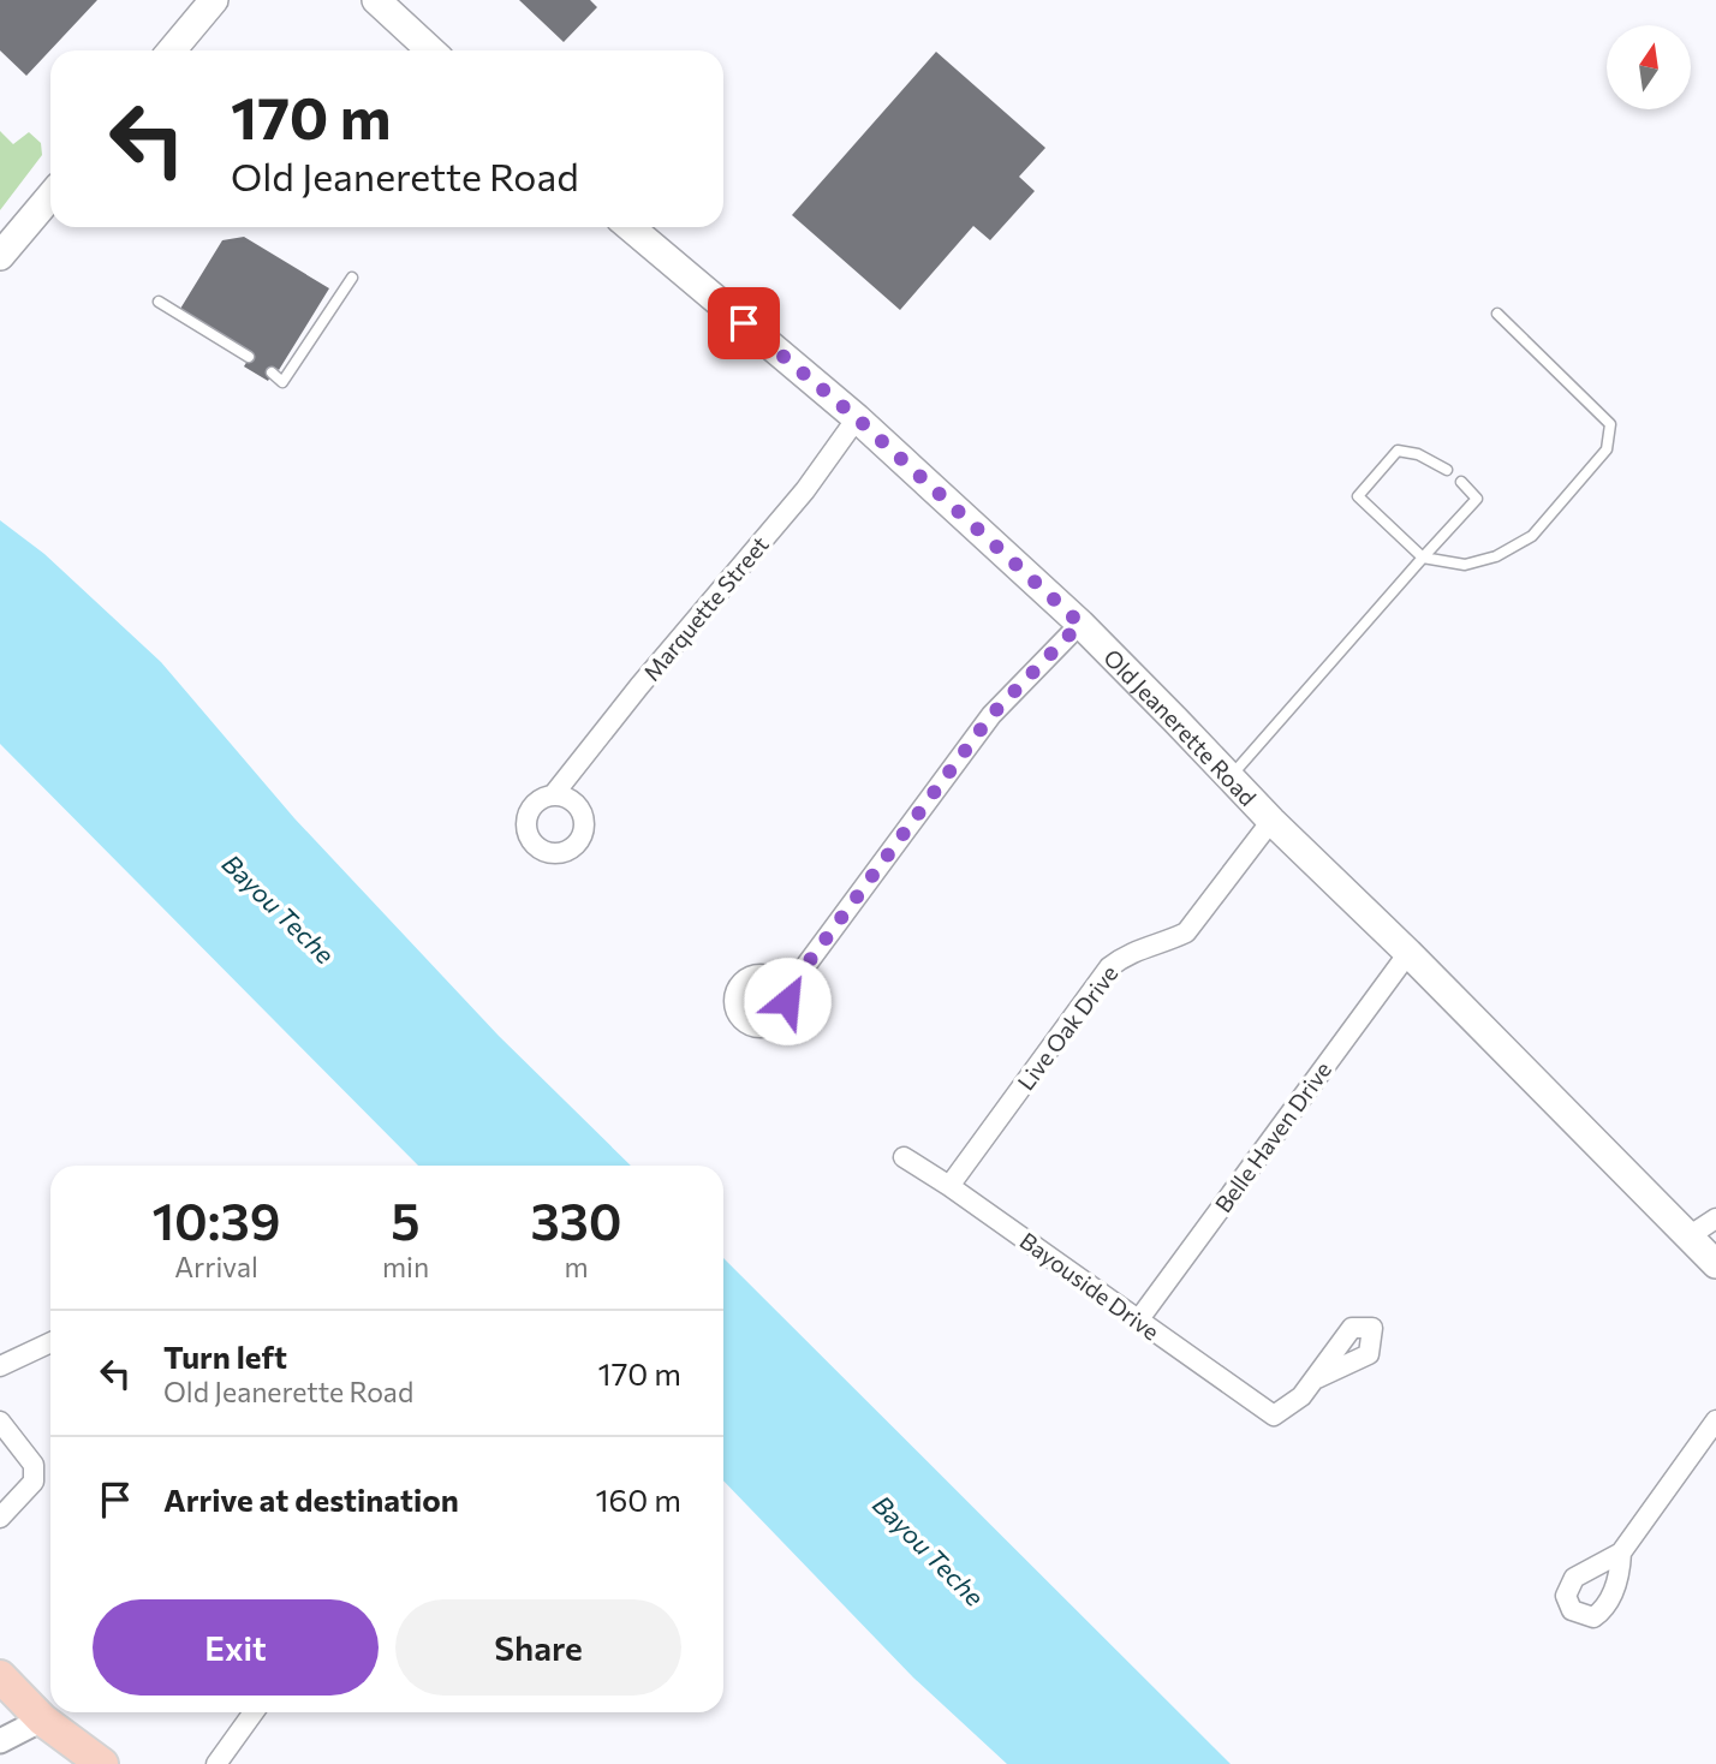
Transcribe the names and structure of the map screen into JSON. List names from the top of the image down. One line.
{"streets":{"main road":["Old Jeanerette Road"],"street":["Marquette Street","Live Oak Drive","Belle Haven Drive","Bayouside Drive"]},"crossings":[["Marquette Street","Old Jeanerette Road"],["Old Jeanerette Road","Live Oak Drive"],["Old Jeanerette Road","Belle Haven Drive"],["Live Oak Drive","Bayouside Drive"],["Belle Haven Drive","Bayouside Drive"]],"water":["Bayou Teche"],"north":"top","page":{"turn":["170 m","Old Jeanerette Road"],"eta":["10:39","Arrival","5","min","330","m"],"list":[{"name":"Turn left","note":"Old Jeanerette Road","value":"170 m"},{"name":"Arrive at destination","value":"160 m"}],"buttons":["Exit","Share"]}}
